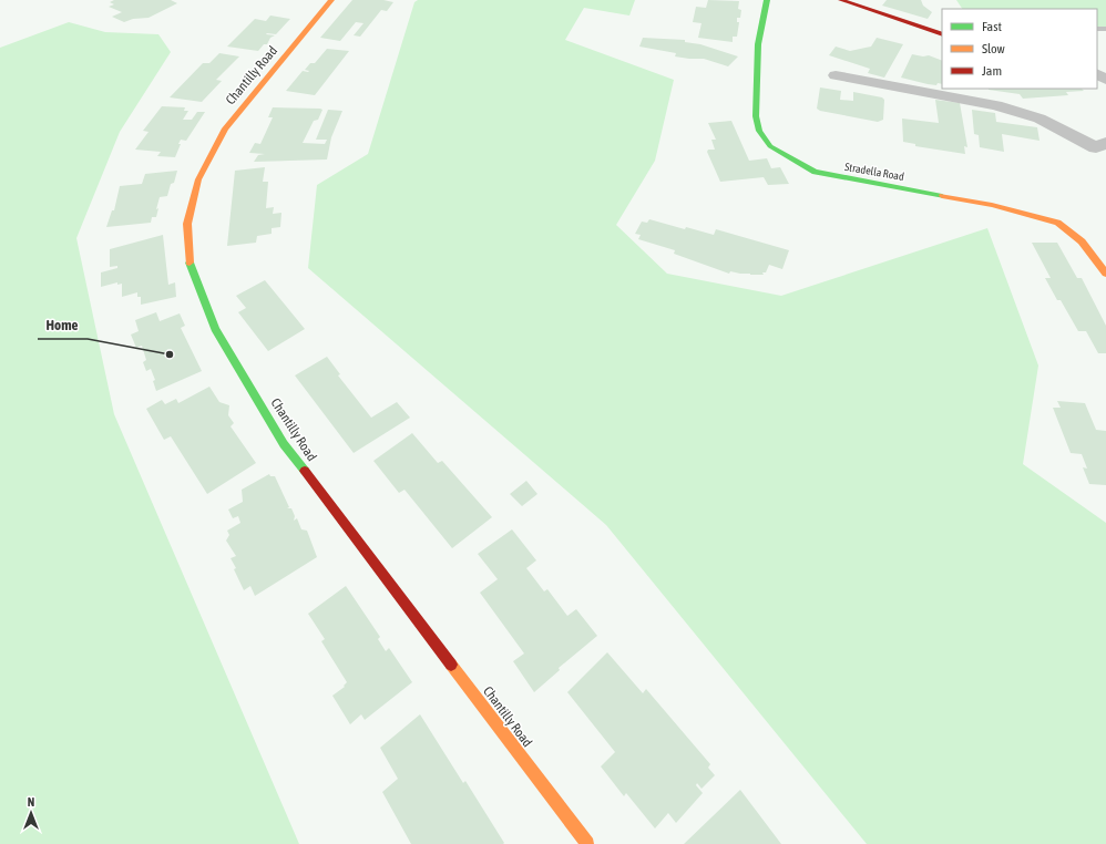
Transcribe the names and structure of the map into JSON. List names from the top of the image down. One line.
{"streets":{"street":["Chantilly Road","Stradella Road"]},"places":["Home"],"legend":["Fast","Slow","Jam"],"north":"top"}
